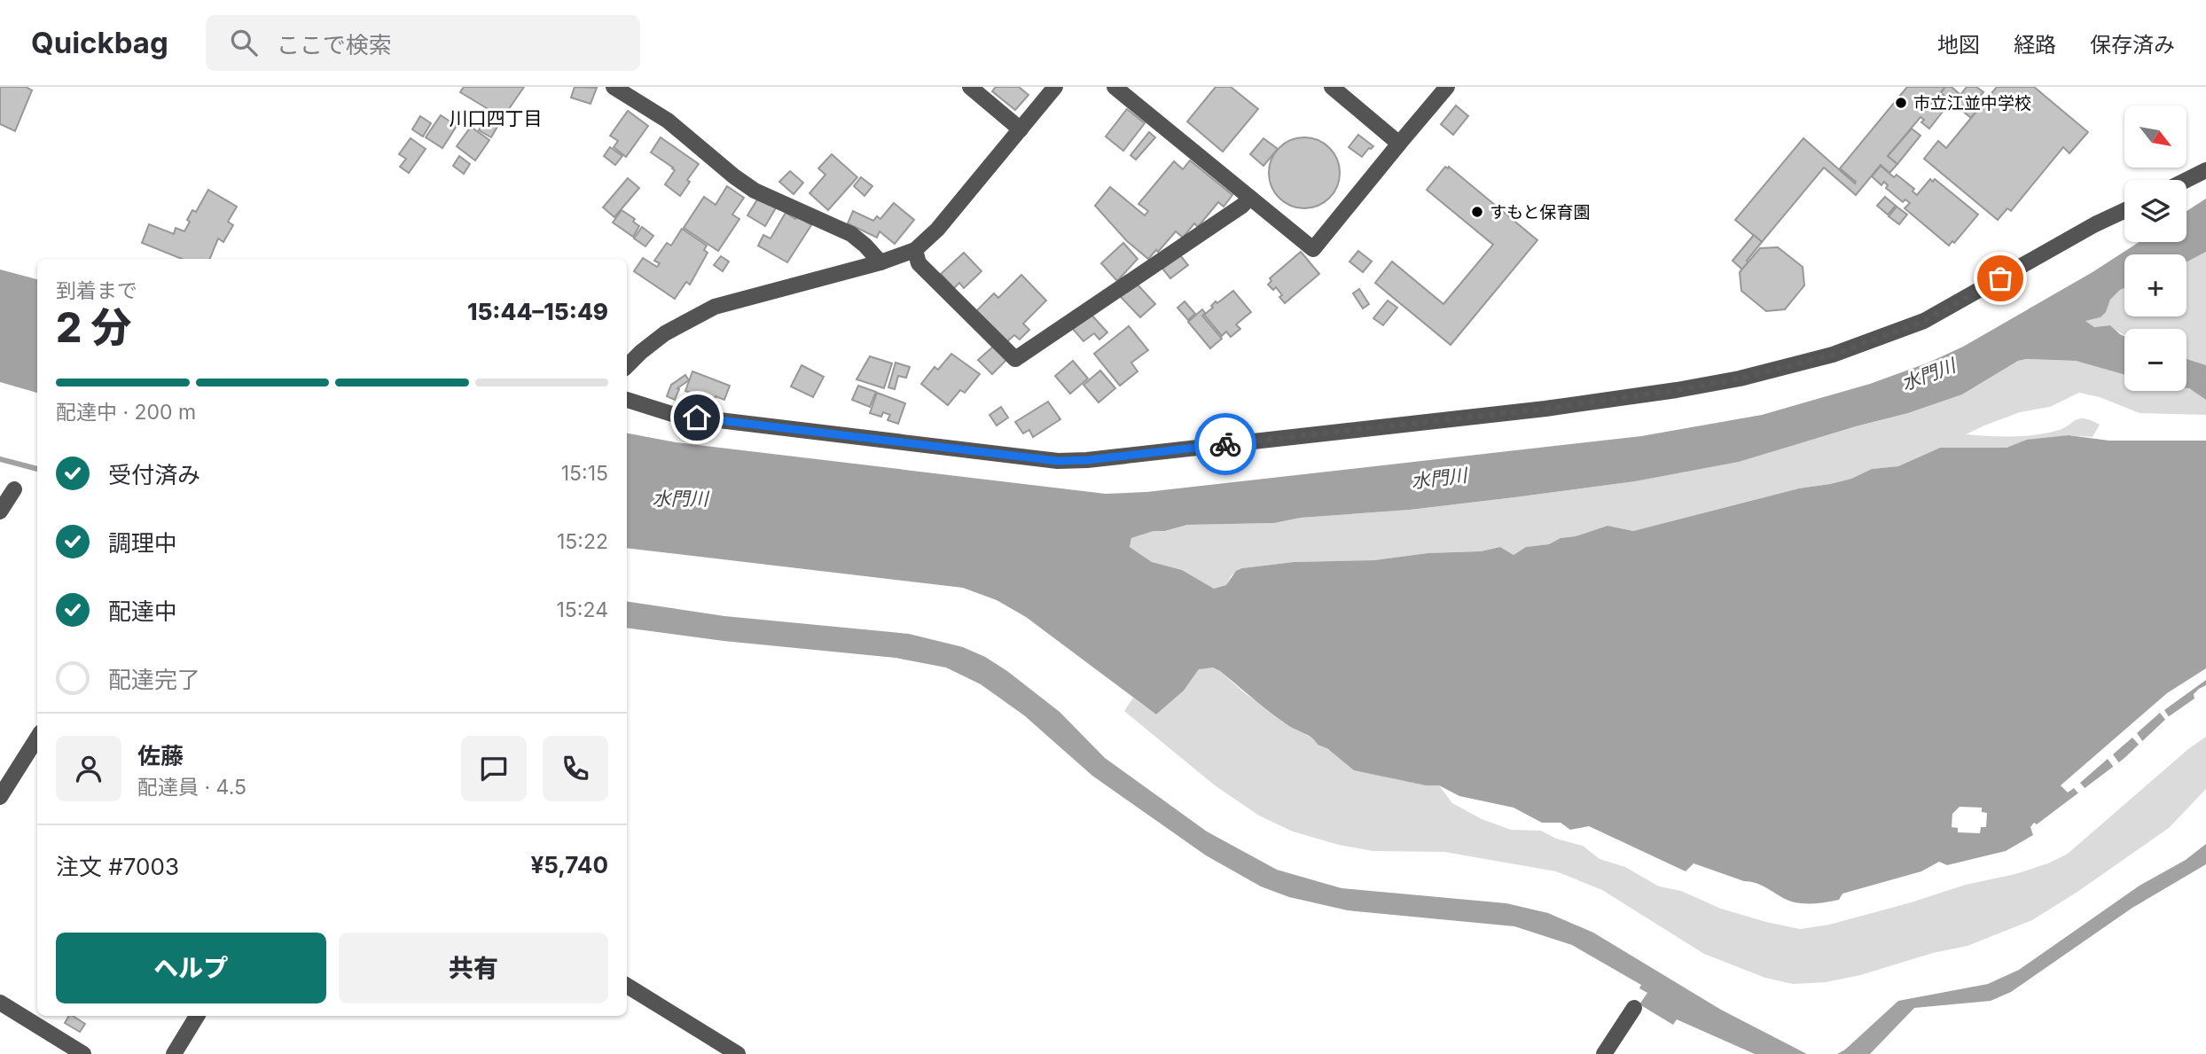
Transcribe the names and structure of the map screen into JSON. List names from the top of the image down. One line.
{"districts":["川口四丁目"],"water":["水門川"],"places":["市立江並中学校","すもと保育園"],"north":"bottom right","page":{"header":"Quickbag","search":"ここで検索","nav":["地図","経路","保存済み"],"map_buttons":["+","−"],"heading":["2 分","到着まで","15:44–15:49"],"panel":["佐藤","配達員 · 4.5","注文 #7003","¥5,740"],"bar":"配達中 · 200 m","list":[["受付済み","15:15"],["調理中","15:22"],["配達中","15:24"],"配達完了"],"buttons":["ヘルプ","共有"]}}
